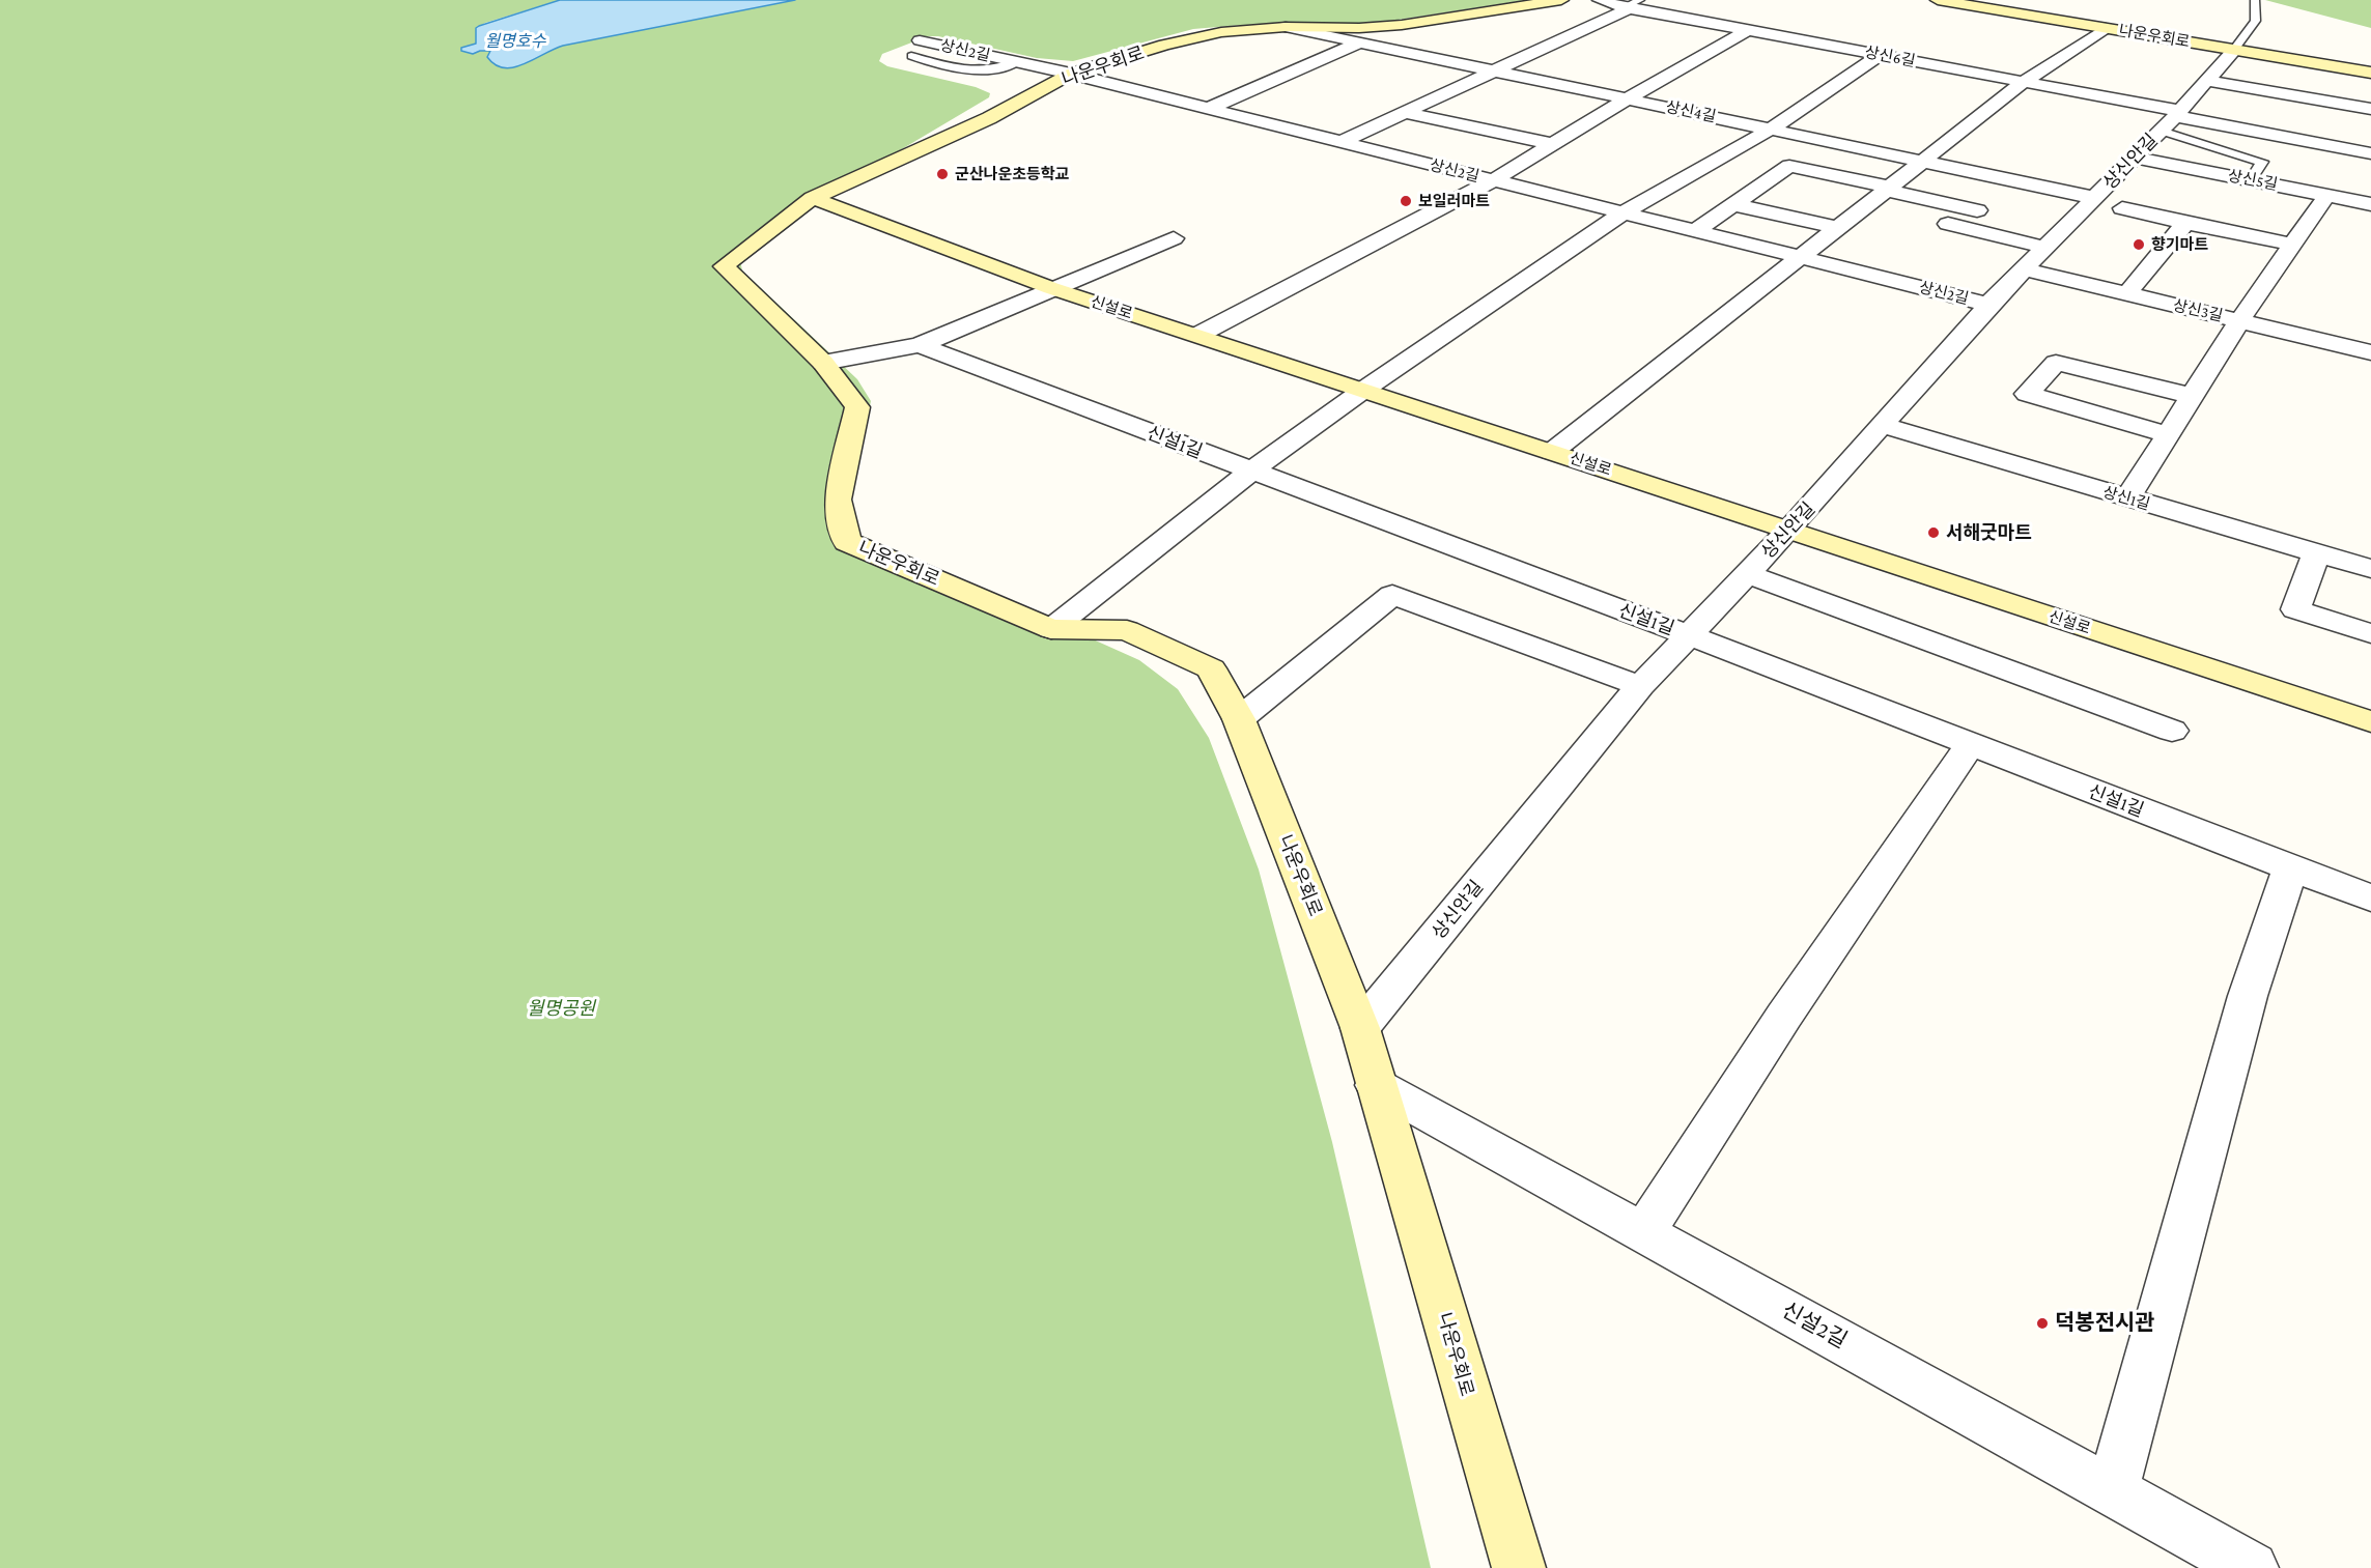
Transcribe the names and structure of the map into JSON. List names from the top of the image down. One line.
{"streets":{"street":["나운우회로","상신2길","상신6길","상신4길","상신안길","상신5길","신설로","상신3길","신설1길","상신1길","신설2길"]},"crossings":[["나운우회로","상신2길"],["나운우회로","상신4길"],["나운우회로","상신안길"],["나운우회로","신설로"],["나운우회로","신설2길"],["상신2길","상신안길"],["상신6길","상신안길"],["상신4길","상신안길"],["상신안길","상신5길"],["상신안길","신설로"],["상신안길","상신3길"],["상신안길","신설1길"],["상신안길","상신1길"]],"water":["월명호수"],"parks":["월명공원"],"places":["군산나운초등학교","보일러마트","향기마트","서해굿마트","덕봉전시관"]}
